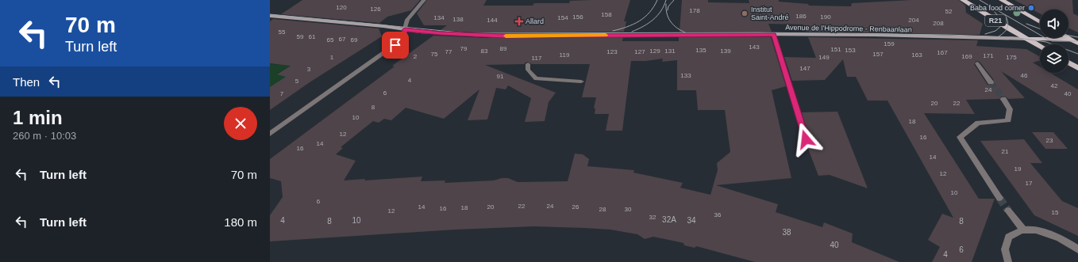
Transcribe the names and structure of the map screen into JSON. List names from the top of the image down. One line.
{"streets":{"main road":["R21","Avenue de l'Hippodrome - Renbaanlaan"]},"crossings":[["R21","Avenue de l'Hippodrome - Renbaanlaan"]],"places":{"other":["Baba food corner","Institut Saint-André"],"health":["Allard"]},"house_numbers":["120","126","178","52","158","186","156","190","134","154","138","144","204","208","55","59","61","67","65","69","159","143","79","89","151","135","153","83","129","131","139","77","123","127","167","75","157","119","163","171","2","169","1","149","175","117","147","3","133","46","91","4","5","42","24","6","7","40","20","22","8","10","18","12","16","23","14","16","21","14","19","12","17","10","6","22","24","14","20","26","18","16","28","30","12","15","36","32","32A","4","10","34","8","8","38","40","6","4"],"page":{"turn":["70 m","Turn left"],"then":"Then","heading":["1 min","260 m · 10:03"],"list":[{"name":"Turn left","value":"70 m"},{"name":"Turn left","value":"180 m"}]}}
